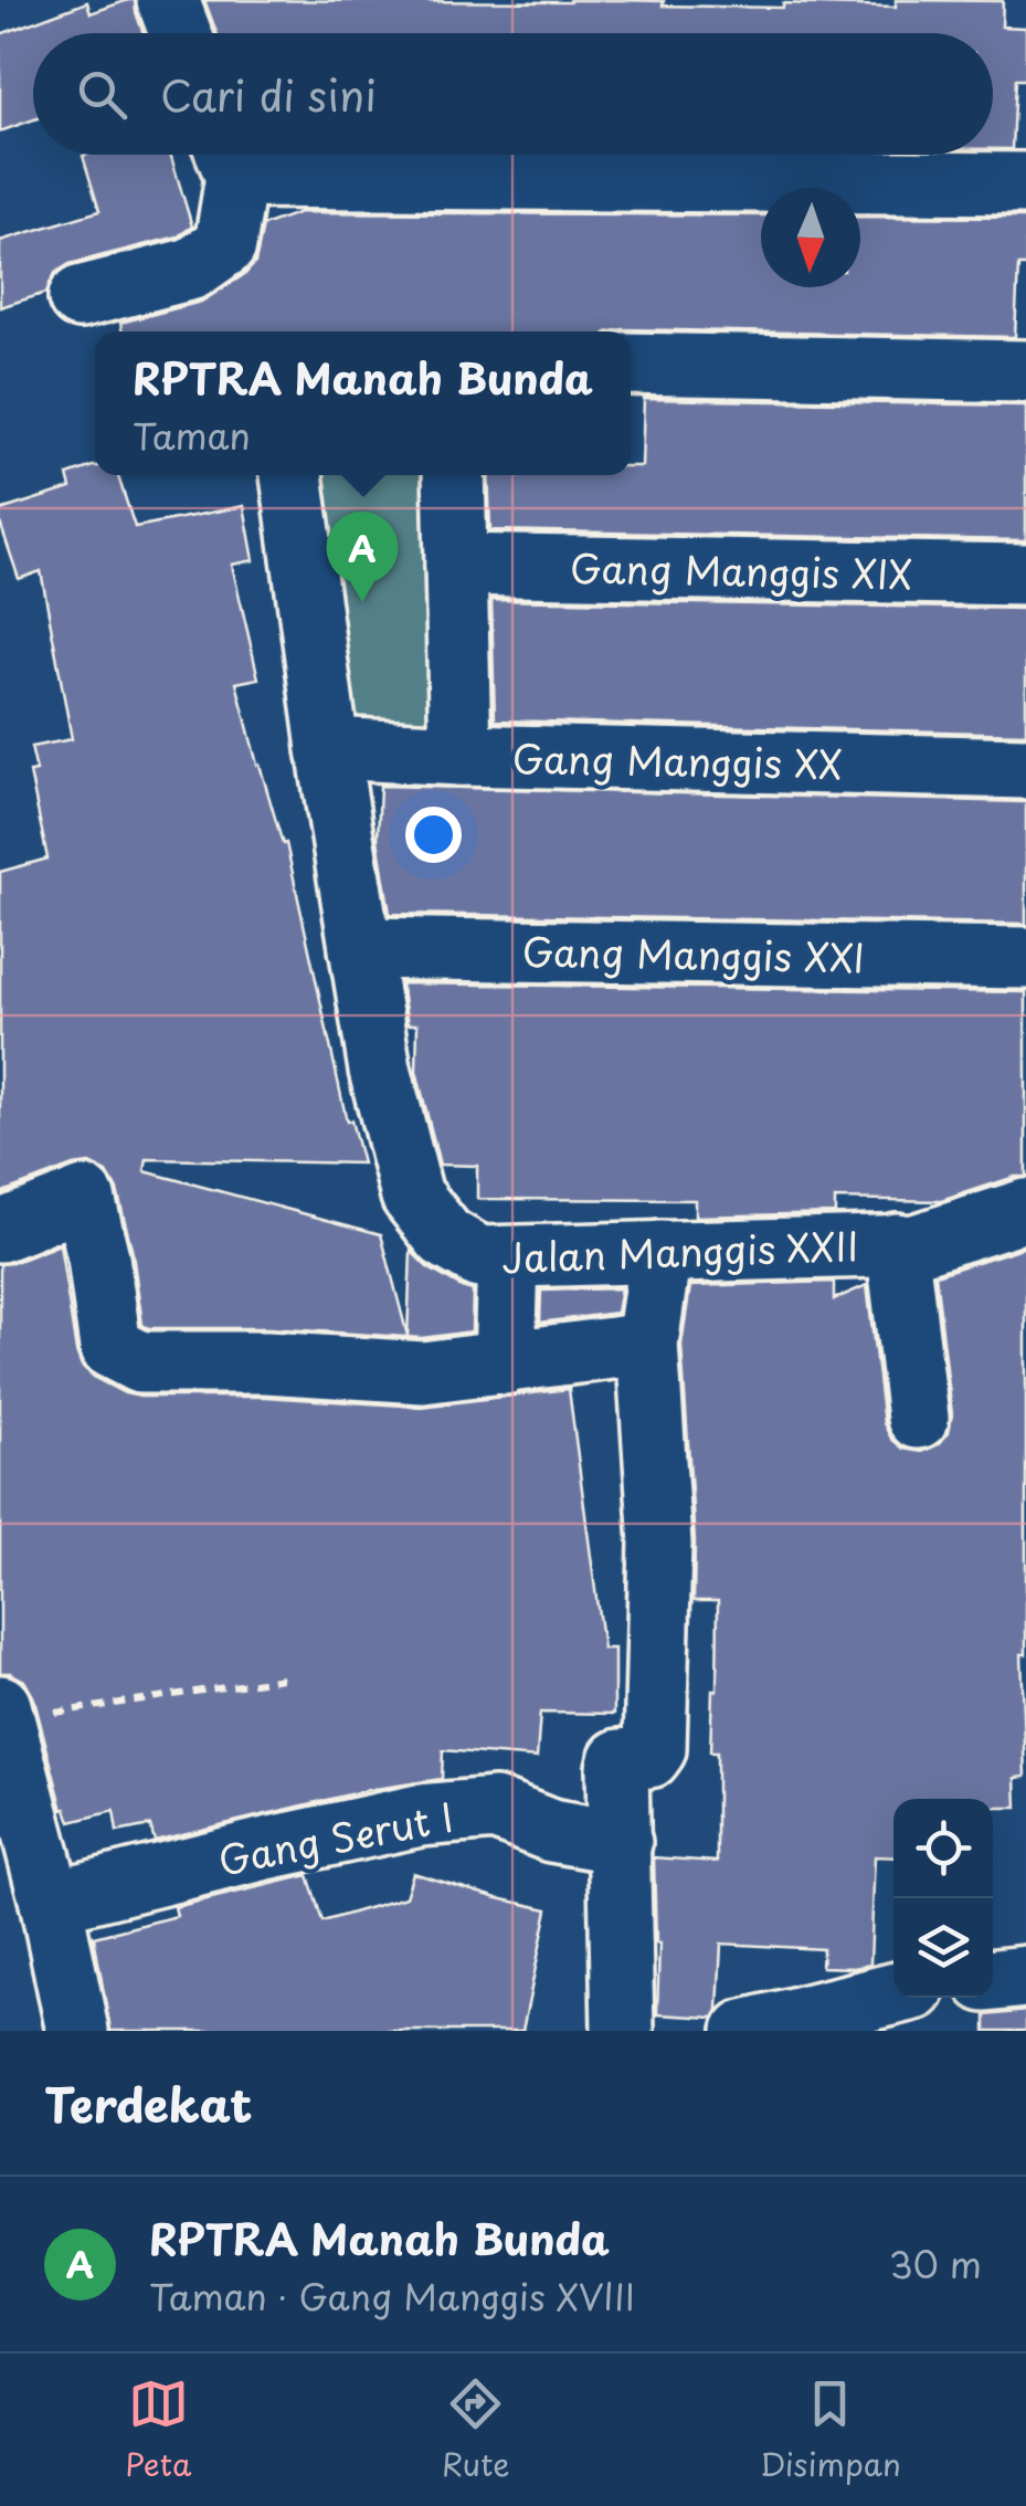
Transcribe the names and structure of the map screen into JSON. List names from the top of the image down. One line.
{"streets":{"street":["Gang Manggis XIX","Gang Manggis XX","Gang Manggis XXI","Jalan Manggis XXII","Gang Serut I"]},"crossings":[["Gang Manggis XX","Jalan Manggis XXII"],["Gang Manggis XXI","Jalan Manggis XXII"]],"north":"bottom","page":{"search":"Cari di sini","popup":["RPTRA Manah Bunda","Taman"],"pins":"A","heading":"Terdekat","list":[{"mark":"A","name":"RPTRA Manah Bunda","note":"Taman · Gang Manggis XVIII","value":"30 m"}],"nav":["Peta","Rute","Disimpan"]}}
